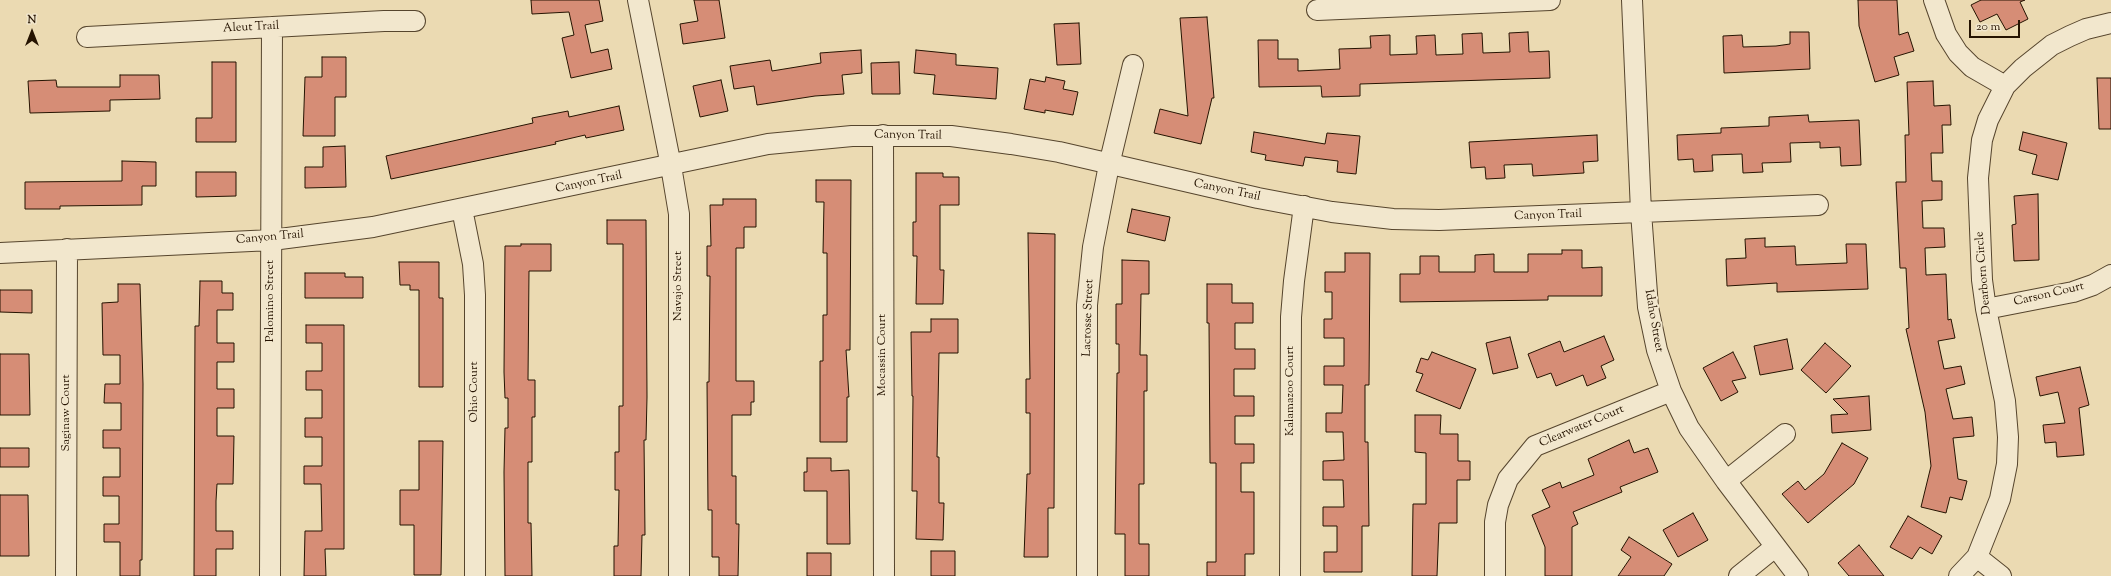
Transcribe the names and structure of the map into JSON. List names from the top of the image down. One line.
{"streets":{"street":["Aleut Trail","Canyon Trail","Dearborn Circle","Navajo Street","Carson Court","Palomino Street","Lacrosse Street","Idaho Street","Mocassin Court","Kalamazoo Court","Ohio Court","Saginaw Court","Clearwater Court"]},"crossings":[["Aleut Trail","Palomino Street"],["Canyon Trail","Navajo Street"],["Canyon Trail","Palomino Street"],["Canyon Trail","Lacrosse Street"],["Canyon Trail","Idaho Street"],["Canyon Trail","Mocassin Court"],["Canyon Trail","Kalamazoo Court"],["Canyon Trail","Ohio Court"],["Canyon Trail","Saginaw Court"],["Dearborn Circle","Carson Court"],["Idaho Street","Clearwater Court"]],"scale_bar":"20 m","north":"top"}
